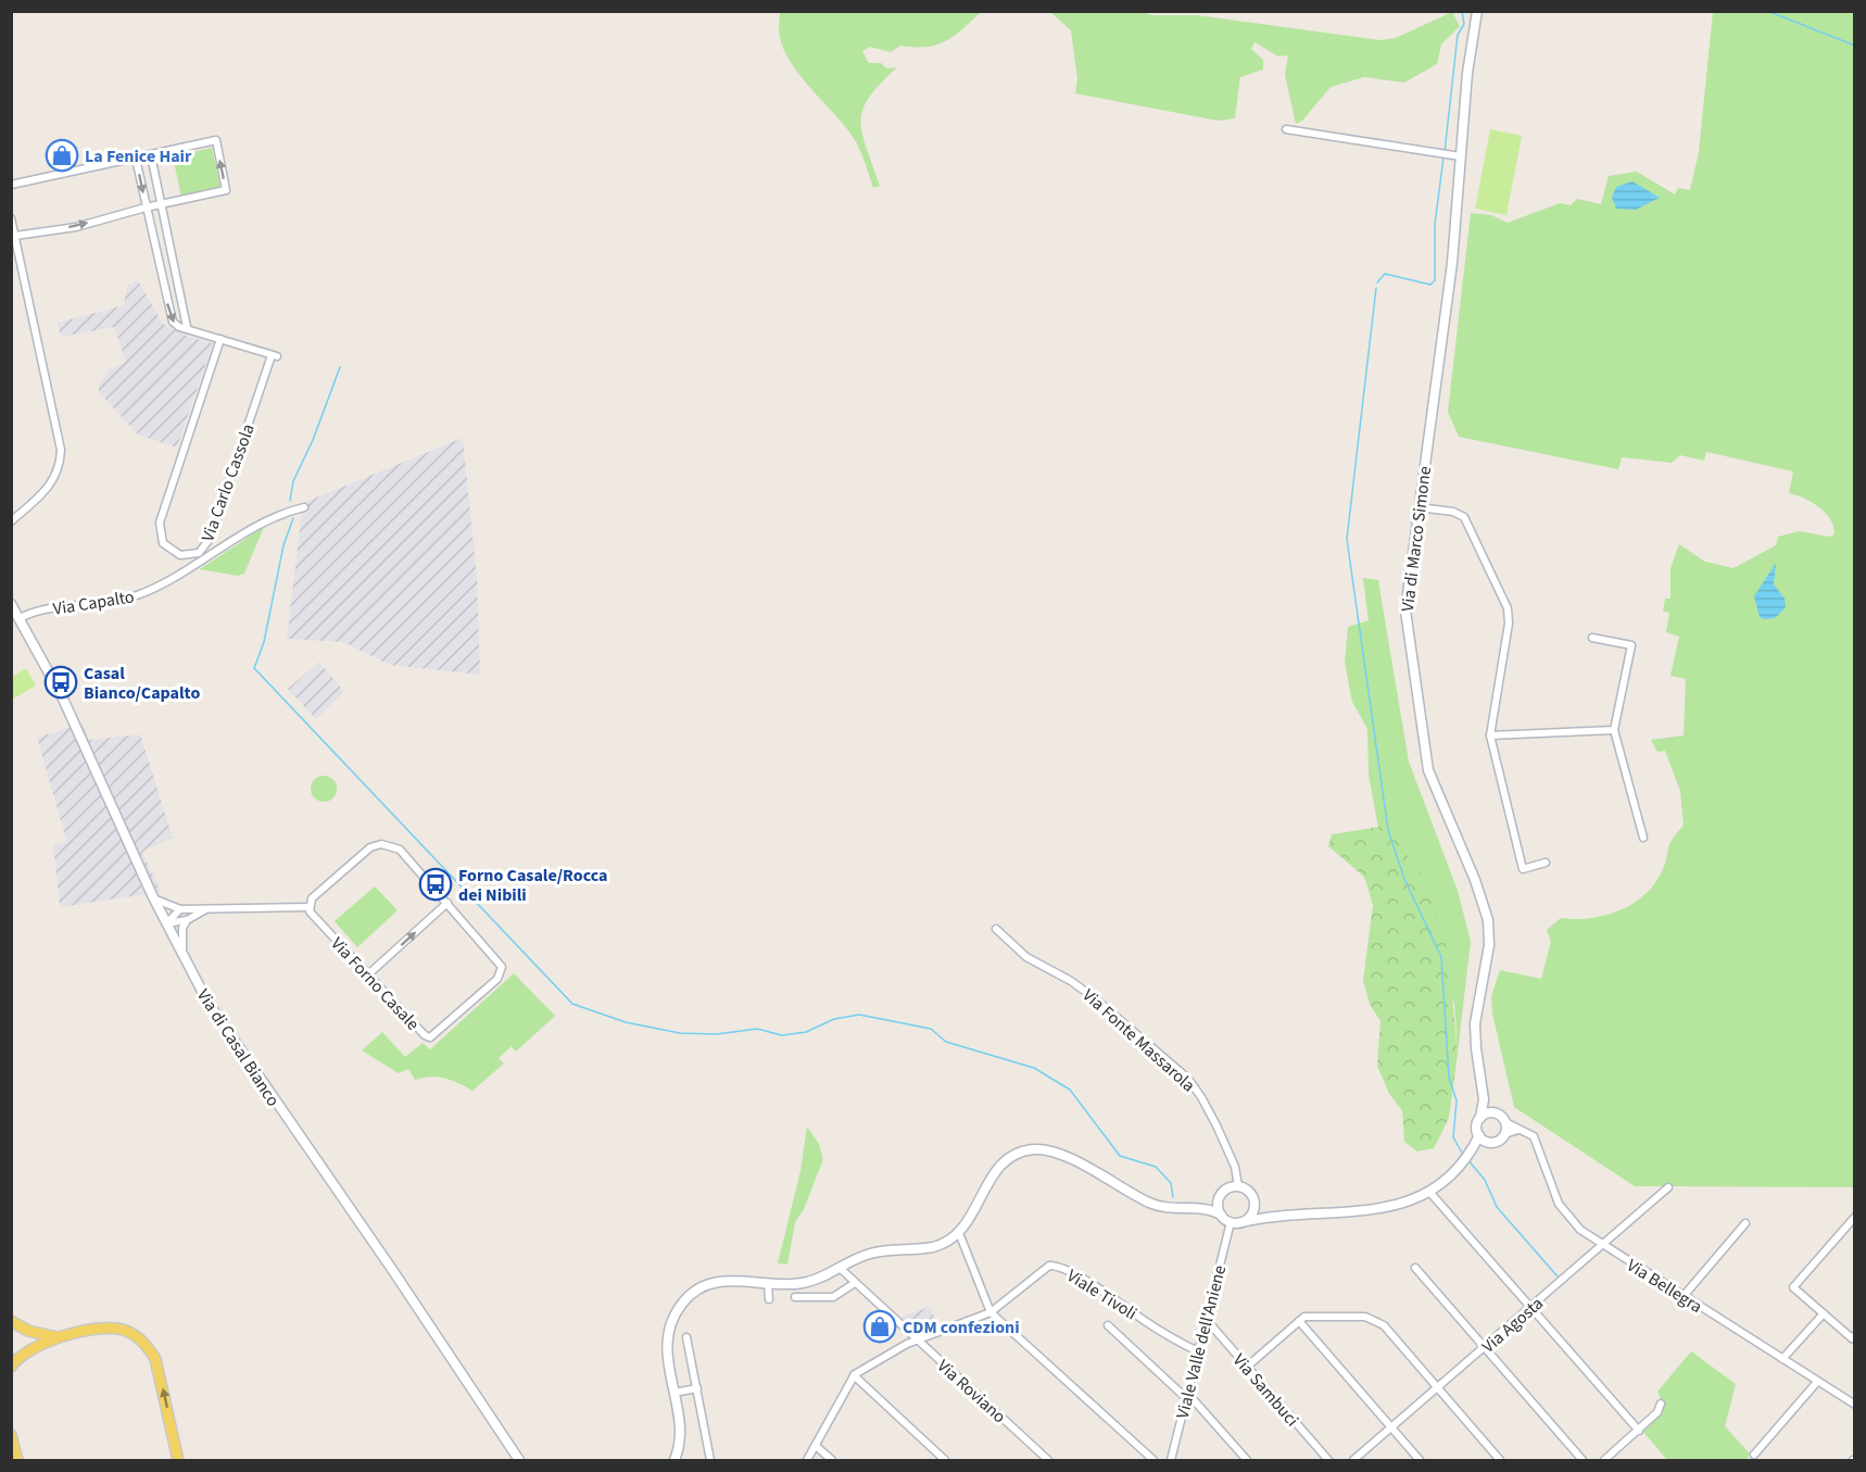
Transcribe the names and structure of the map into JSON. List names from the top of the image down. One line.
{"streets":{"street":["Via Carlo Cassola","Via di Marco Simone","Via Capalto","Via Forno Casale","Via Fonte Massarola","Via di Casal Bianco","Via Bellegra","Viale Tivoli","Via Agosta","Viale Valle dell'Aniene","Via Sambuci","Via Roviano"]},"crossings":[["Via di Marco Simone","Via Bellegra"],["Via Capalto","Via di Casal Bianco"],["Via Fonte Massarola","Viale Valle dell'Aniene"],["Via Bellegra","Via Agosta"],["Viale Tivoli","Viale Valle dell'Aniene"],["Viale Tivoli","Via Roviano"],["Viale Valle dell'Aniene","Via Sambuci"]],"places":{"shop":["La Fenice Hair","CDM confezioni"],"bus stop":["Casal Bianco/Capalto","Forno Casale/Rocca dei Nibili"]}}
